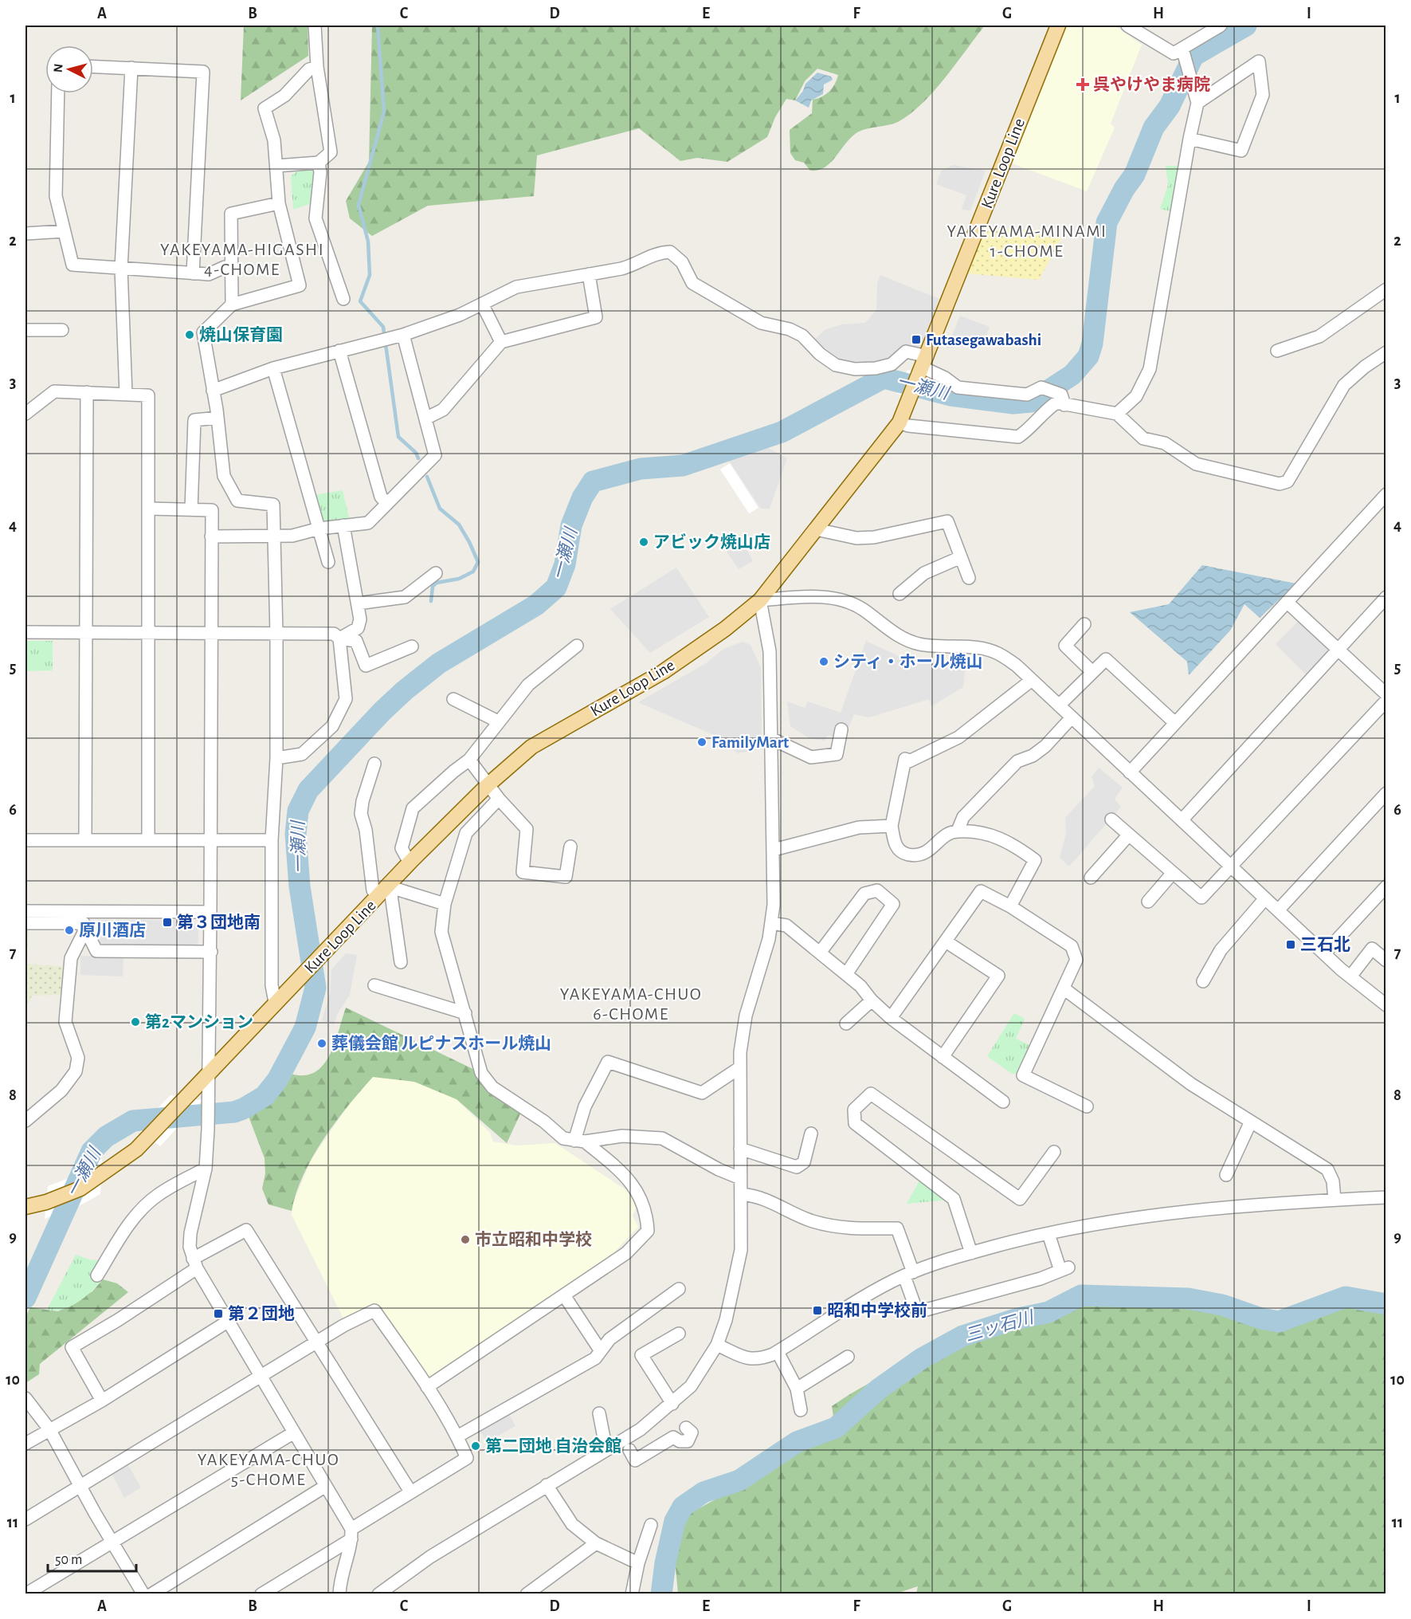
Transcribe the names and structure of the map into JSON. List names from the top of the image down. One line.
{"streets":{"main road":["Kure Loop Line"]},"districts":["YAKEYAMA-MINAMI 1-CHOME","YAKEYAMA-HIGASHI 4-CHOME","YAKEYAMA-CHUO 6-CHOME","YAKEYAMA-CHUO 5-CHOME"],"water":["一瀬川","三ッ石川"],"places":{"health":["呉やけやま病院"],"other":["焼山保育園","アビック焼山店","シティ・ホール焼山","FamilyMart","原川酒店","第2マンション","葬儀会館 ルピナスホール焼山","市立昭和中学校","第二団地 自治会館"],"transit":["Futasegawabashi","第３団地南","三石北","昭和中学校前","第２団地"]},"scale_bar":"50 m","north":"left","grid":{"columns":["A","B","C","D","E","F","G","H","I"],"rows":["1","2","3","4","5","6","7","8","9","10","11"]}}
